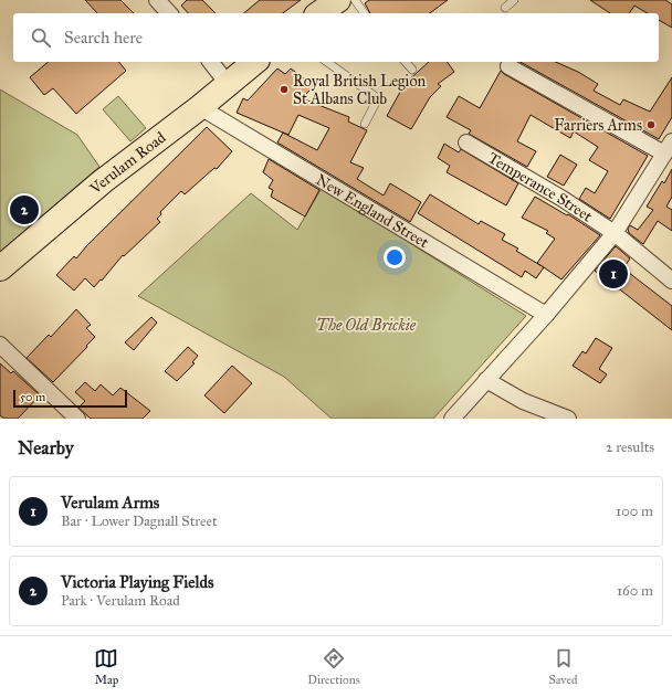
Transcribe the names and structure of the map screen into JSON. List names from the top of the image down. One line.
{"streets":{"main road":["Verulam Road"],"street":["Temperance Street","New England Street"]},"crossings":[["Verulam Road","New England Street"]],"parks":["The Old Brickie"],"places":["Royal British Legion St Albans Club","Farriers Arms"],"scale_bar":"50 m","page":{"search":"Search here","pins":["2","1"],"scale":"50 m","heading":["Nearby","2 results"],"list":[{"mark":"1","name":"Verulam Arms","note":"Bar · Lower Dagnall Street","value":"100 m"},{"mark":"2","name":"Victoria Playing Fields","note":"Park · Verulam Road","value":"160 m"}],"nav":["Map","Directions","Saved"]}}
